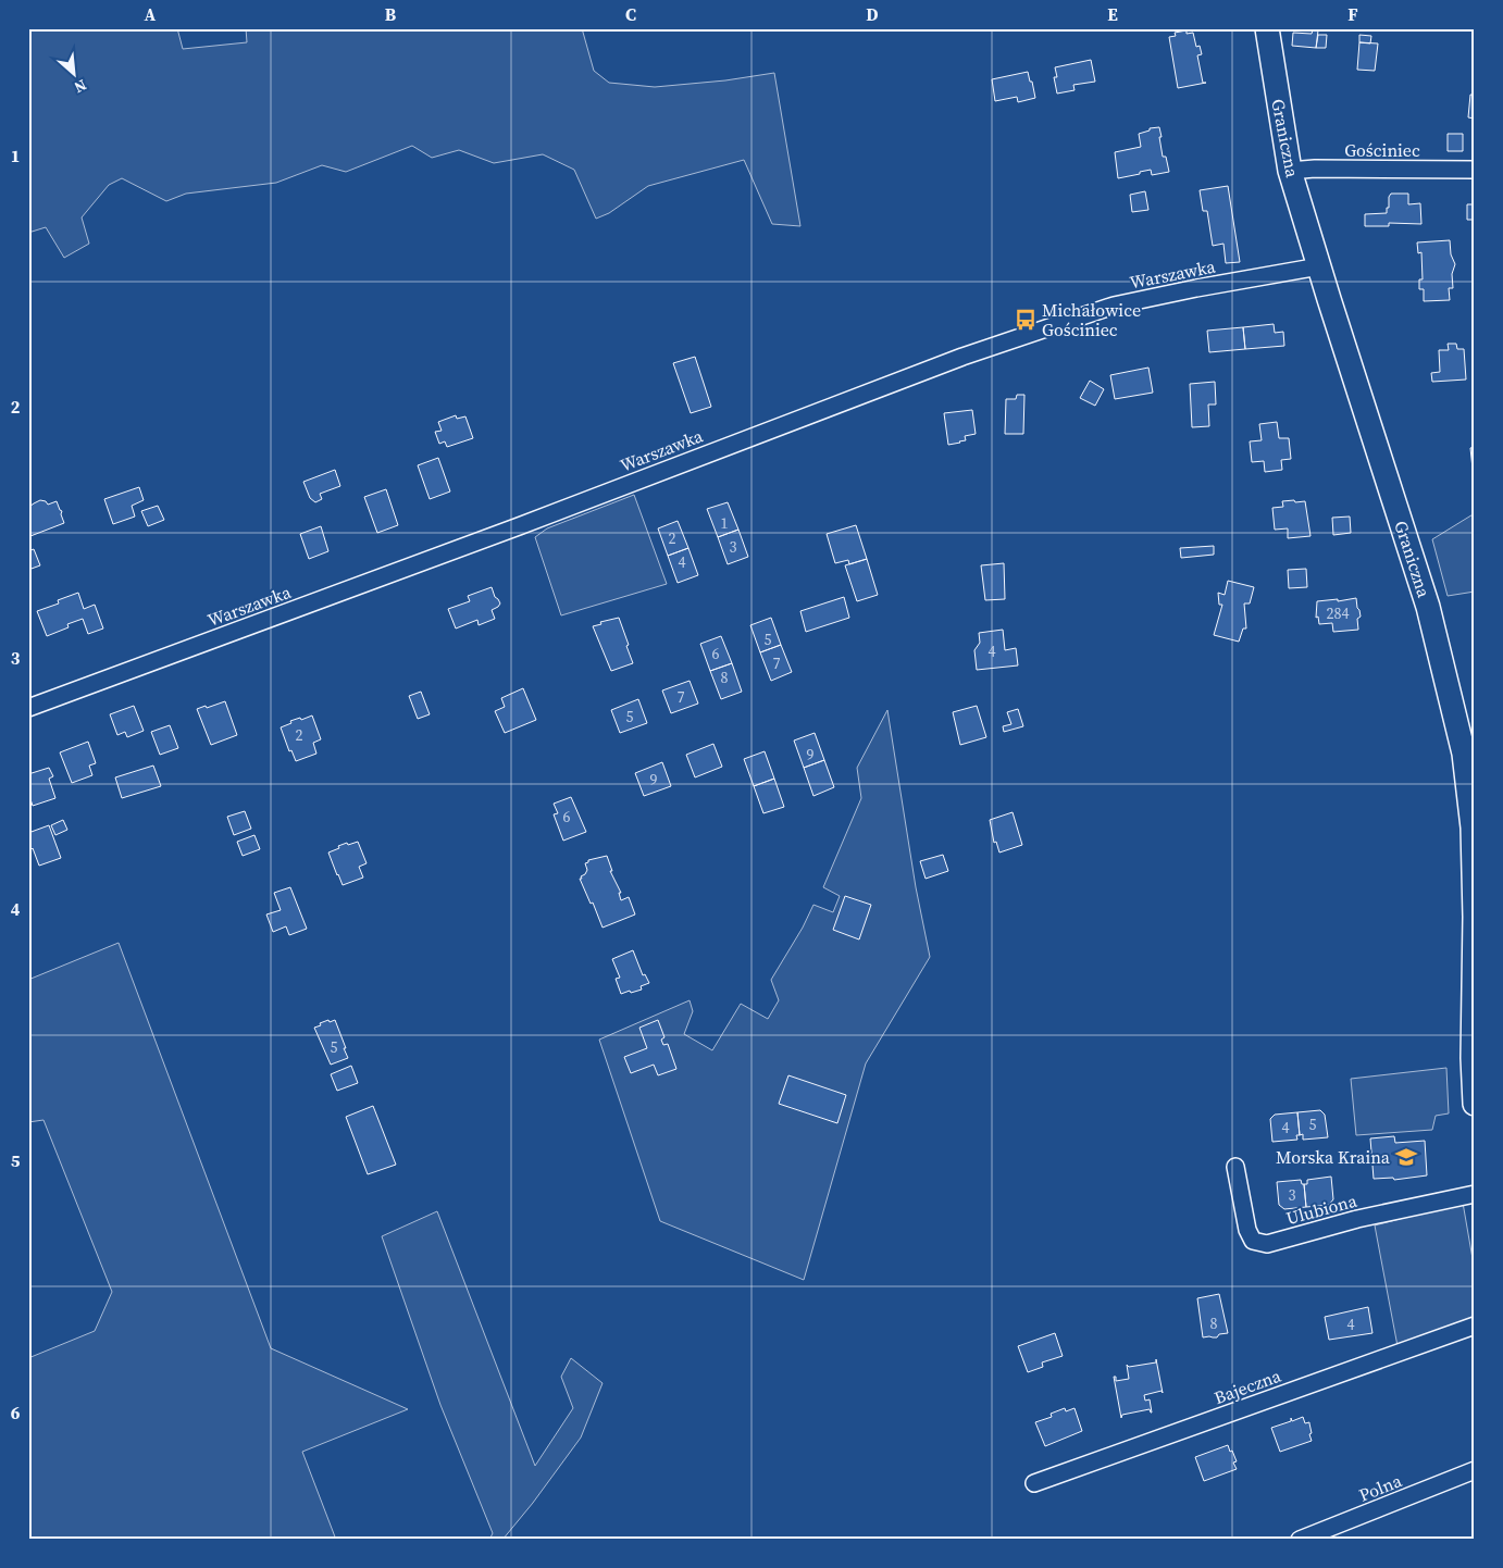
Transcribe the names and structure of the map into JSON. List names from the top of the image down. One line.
{"streets":{"street":["Graniczna","Gościniec","Warszawka","Ulubiona","Bajeczna","Polna"]},"crossings":[["Graniczna","Gościniec"],["Graniczna","Warszawka"]],"places":{"bus stop":["Michałowice Gościniec"],"school or university":["Morska Kraina"]},"house_numbers":["1","2","3","4","284","5","4","6","7","8","7","5","2","9","9","6","5","5","4","3","8","4"],"north":"bottom right","grid":{"columns":["A","B","C","D","E","F"],"rows":["1","2","3","4","5","6"]}}
